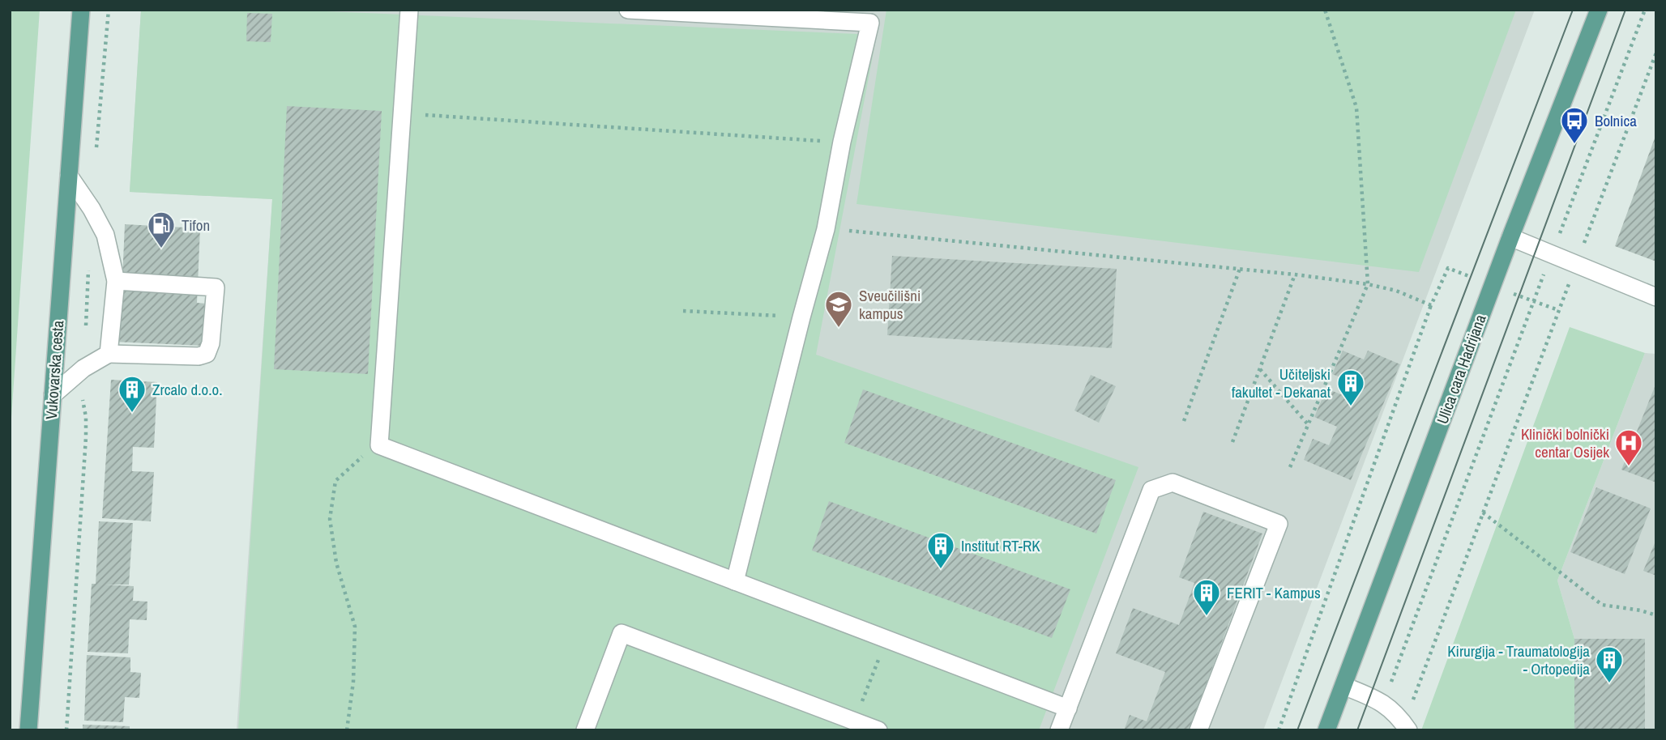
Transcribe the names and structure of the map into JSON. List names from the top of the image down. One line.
{"streets":{"main road":["Ulica cara Hadrijana","Vukovarska cesta"]},"places":{"bus stop":["Bolnica"],"fuel station":["Tifon"],"school or university":["Sveučilišni kampus"],"building":["Učiteljski fakultet - Dekanat","Zrcalo d.o.o.","Institut RT-RK","FERIT - Kampus","Kirurgija - Traumatologija - Ortopedija"],"hospital":["Klinički bolnički centar Osijek"]}}
